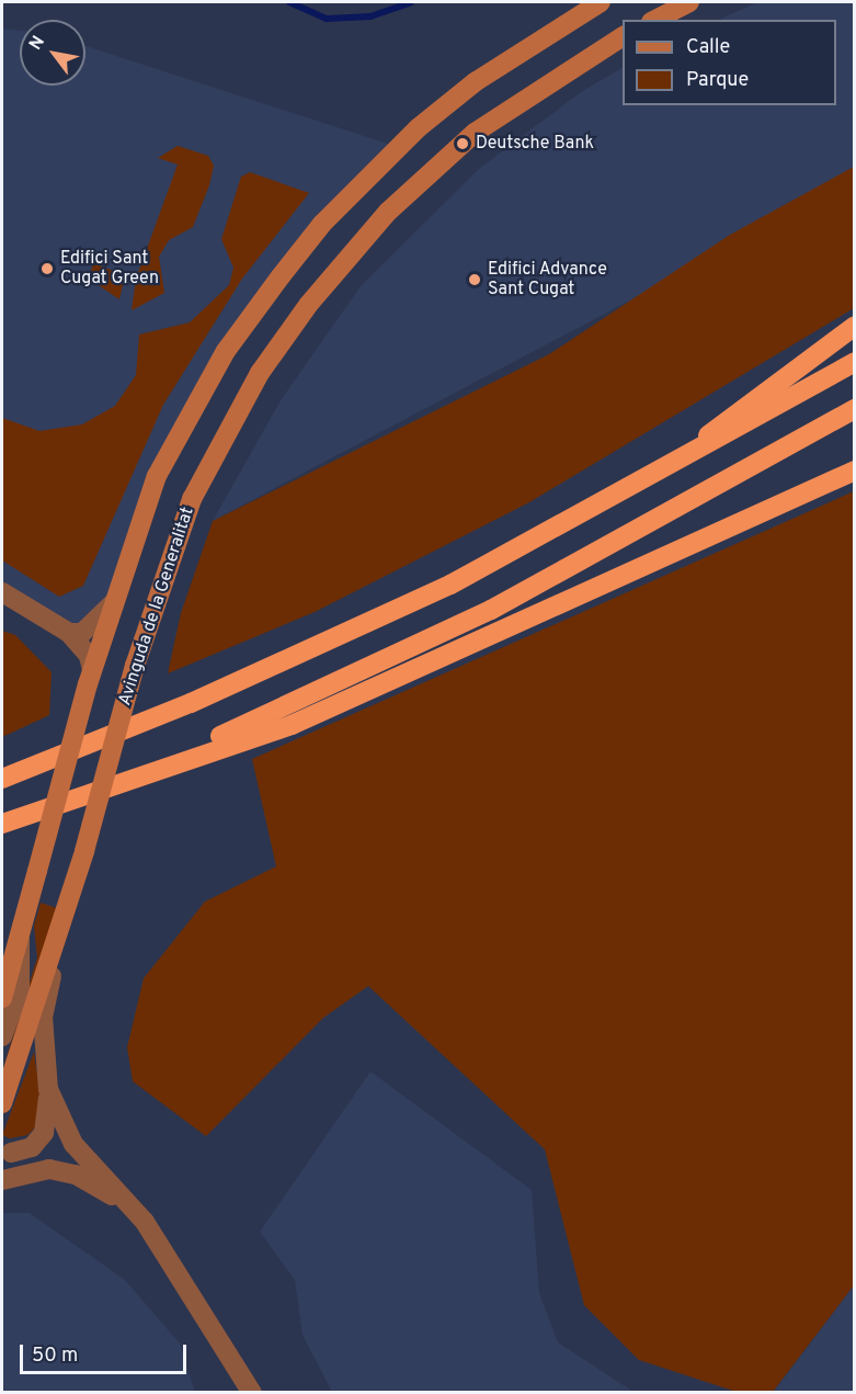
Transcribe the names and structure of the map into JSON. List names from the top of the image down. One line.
{"streets":{"street":["Avinguda de la Generalitat"]},"places":["Deutsche Bank","Edifici Sant Cugat Green","Edifici Advance Sant Cugat"],"legend":["Calle","Parque"],"scale_bar":"50 m","north":"top left"}
